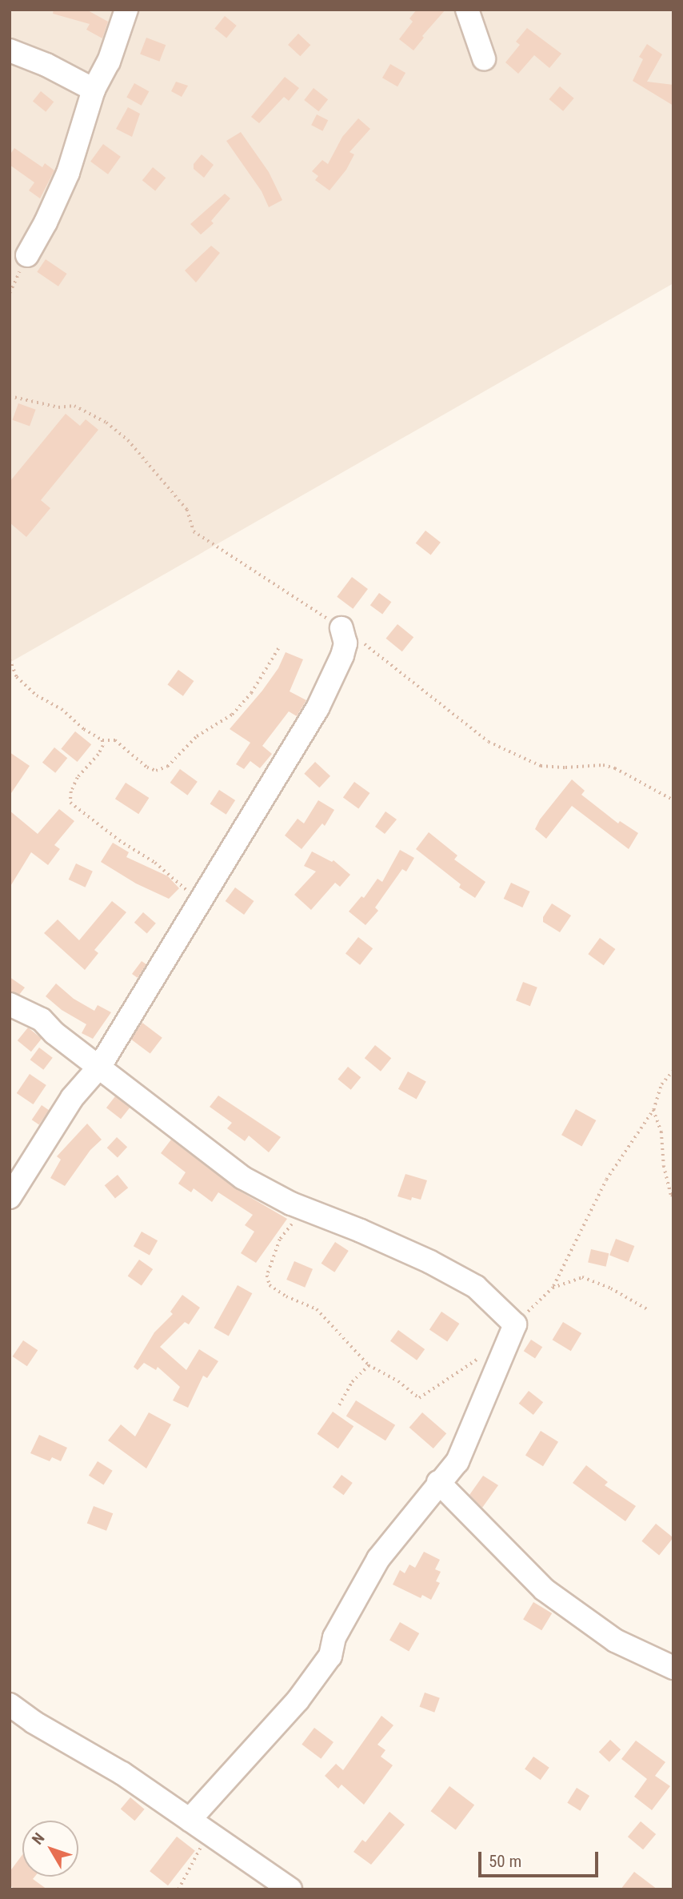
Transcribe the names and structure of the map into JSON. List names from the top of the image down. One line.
{"scale_bar":"50 m","north":"top left"}
